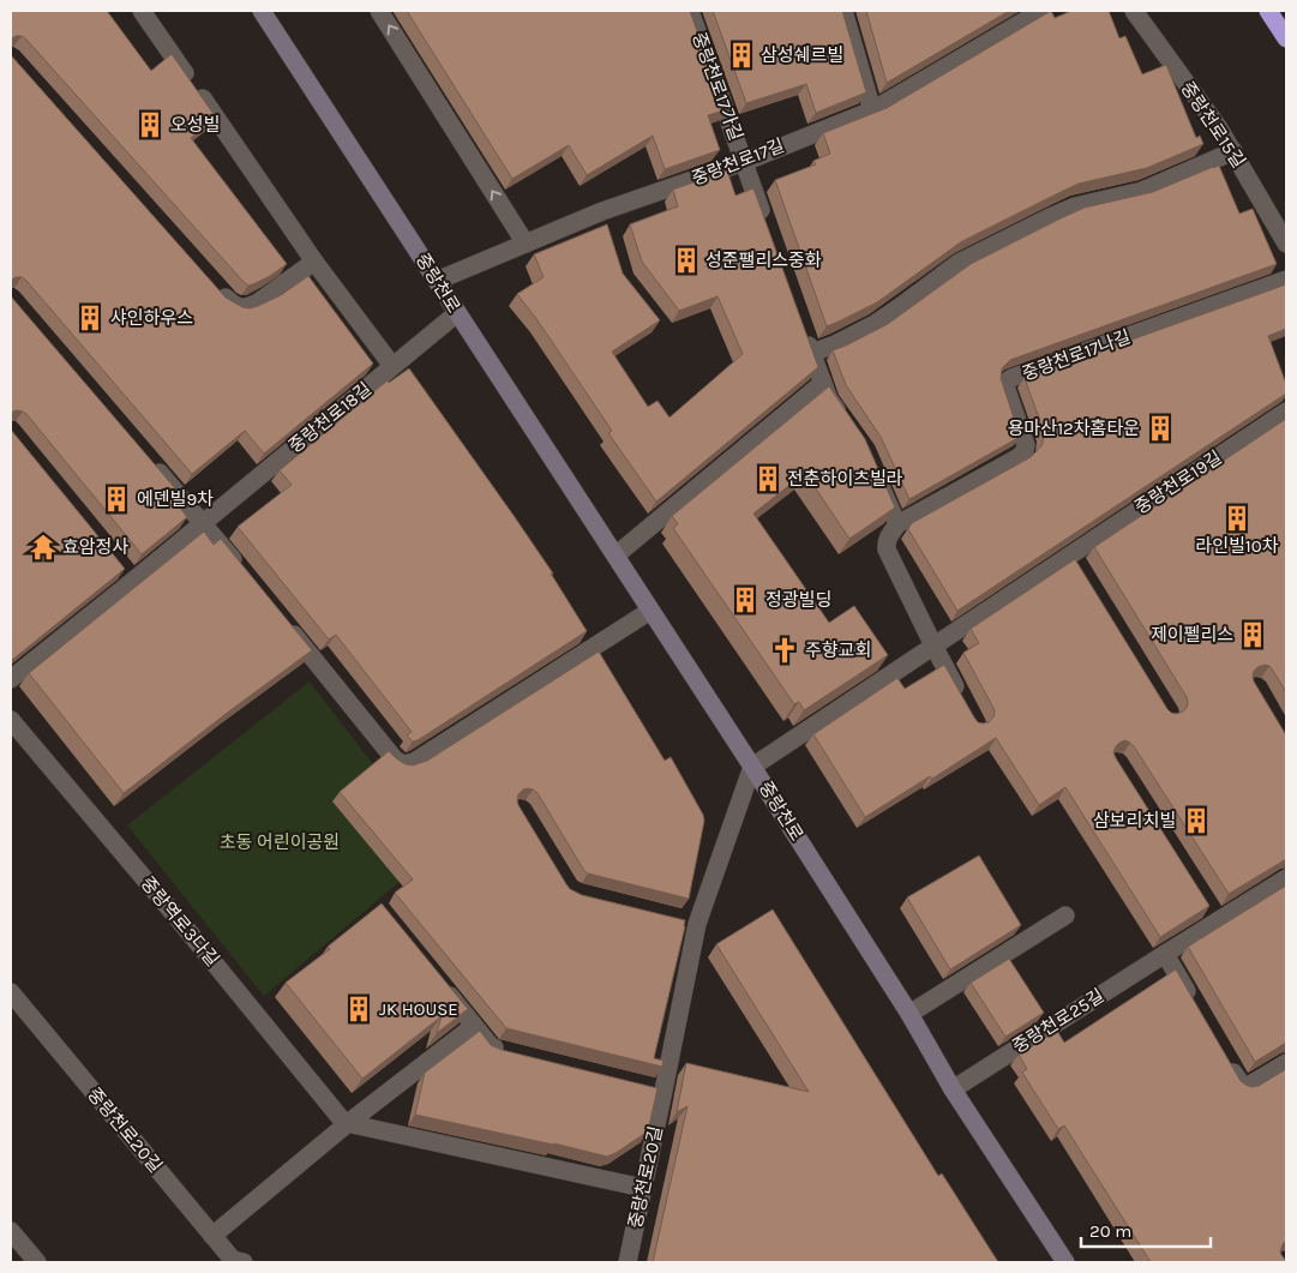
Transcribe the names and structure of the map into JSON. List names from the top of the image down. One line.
{"streets":{"main road":["중랑천로"],"street":["중랑천로17가길","중랑천로15길","중랑천로17길","중랑천로17나길","중랑천로18길","중랑천로19길","중랑역로3다길","중랑천로25길","중랑천로20길"]},"crossings":[["중랑천로17가길","중랑천로17길"],["중랑천로17길","중랑천로"],["중랑천로","중랑천로18길"],["중랑천로","중랑천로19길"],["중랑천로","중랑천로25길"],["중랑천로","중랑천로20길"],["중랑천로19길","중랑천로20길"]],"parks":["초동 어린이공원"],"places":{"building":["삼성쉐르빌","오성빌","성준팰리스중화","샤인하우스","용마산12차홈타운","전춘하이츠빌라","에덴빌9차","라인빌10차","정광빌딩","제이펠리스","삼보리치빌","JK HOUSE"],"temple":["효암정사"],"church":["주향교회"]},"scale_bar":"20 m"}
